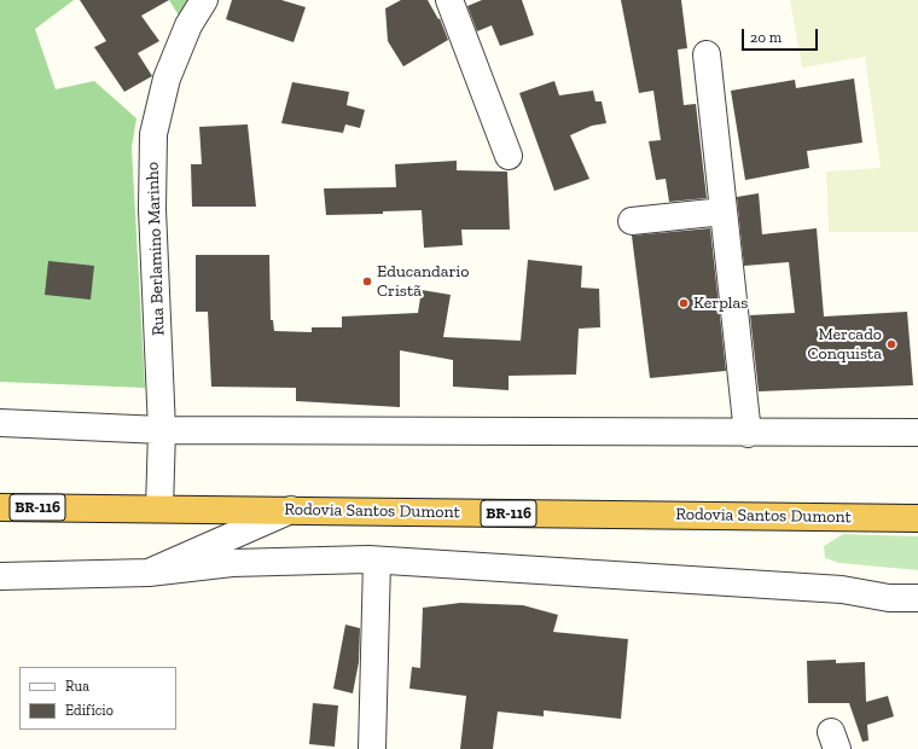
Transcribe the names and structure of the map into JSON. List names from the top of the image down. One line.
{"streets":{"highway":["BR-116","Rodovia Santos Dumont"],"street":["Rua Berlamino Marinho"]},"crossings":[["Rua Berlamino Marinho","Rodovia Santos Dumont"]],"places":["Educandario Cristã","Kerplas","Mercado Conquista"],"legend":["Rua","Edifício"],"scale_bar":"20 m"}
